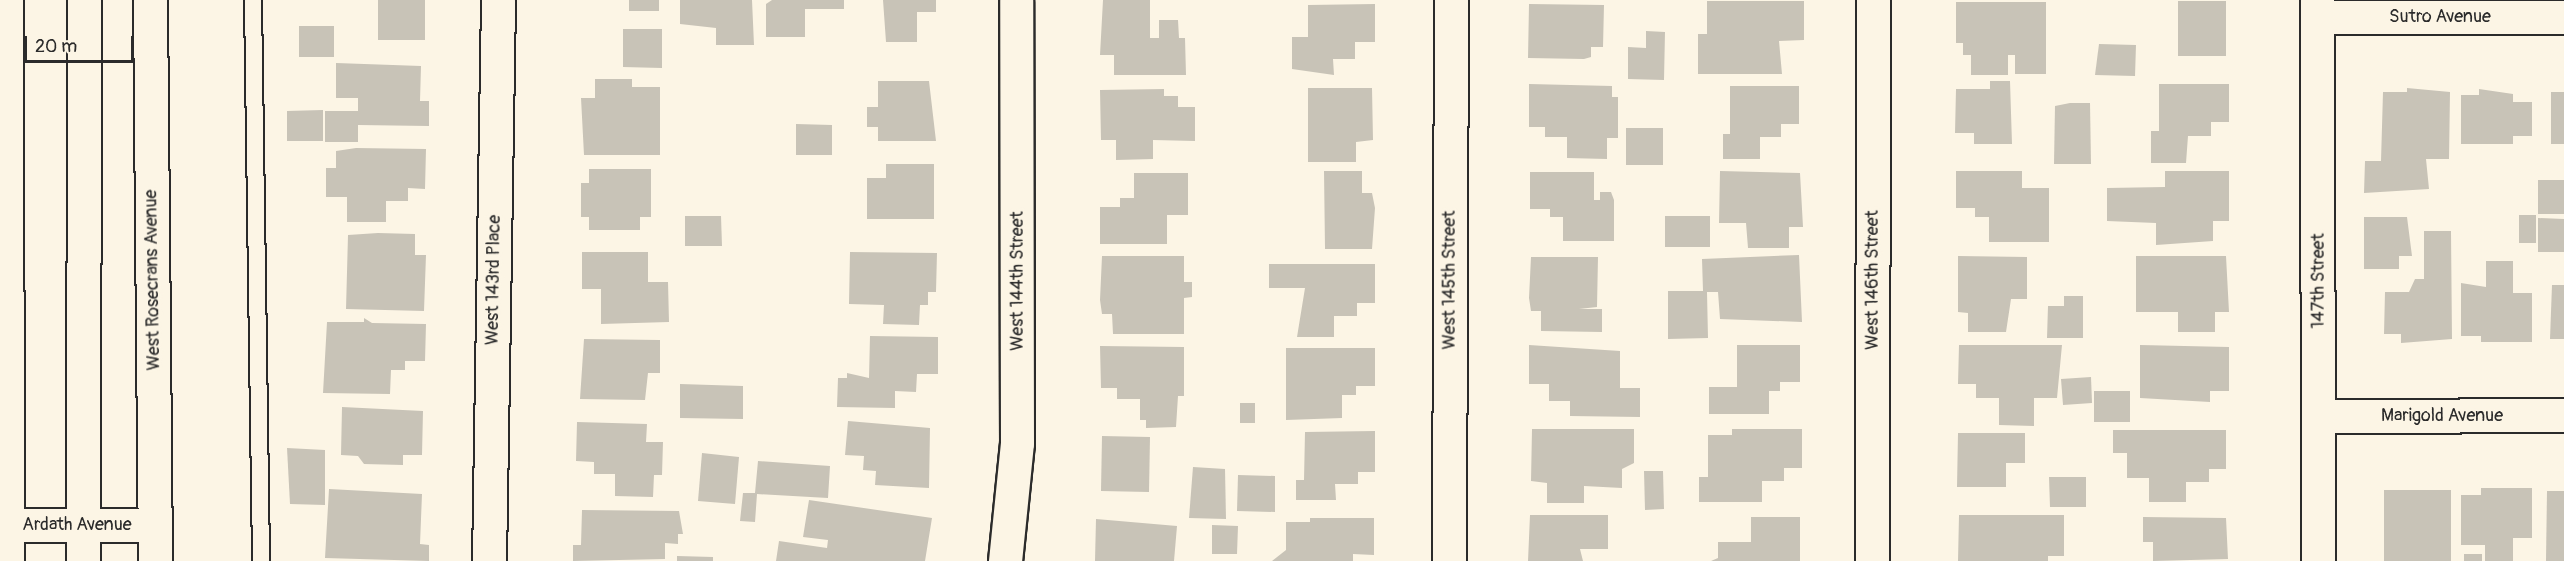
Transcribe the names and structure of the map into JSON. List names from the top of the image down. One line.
{"streets":{"street":["Sutro Avenue","West Rosecrans Avenue","West 143rd Place","West 145th Street","West 146th Street","West 144th Street","147th Street","Marigold Avenue","Ardath Avenue"]},"crossings":[["Sutro Avenue","147th Street"],["West Rosecrans Avenue","Ardath Avenue"],["147th Street","Marigold Avenue"]],"scale_bar":"20 m"}
